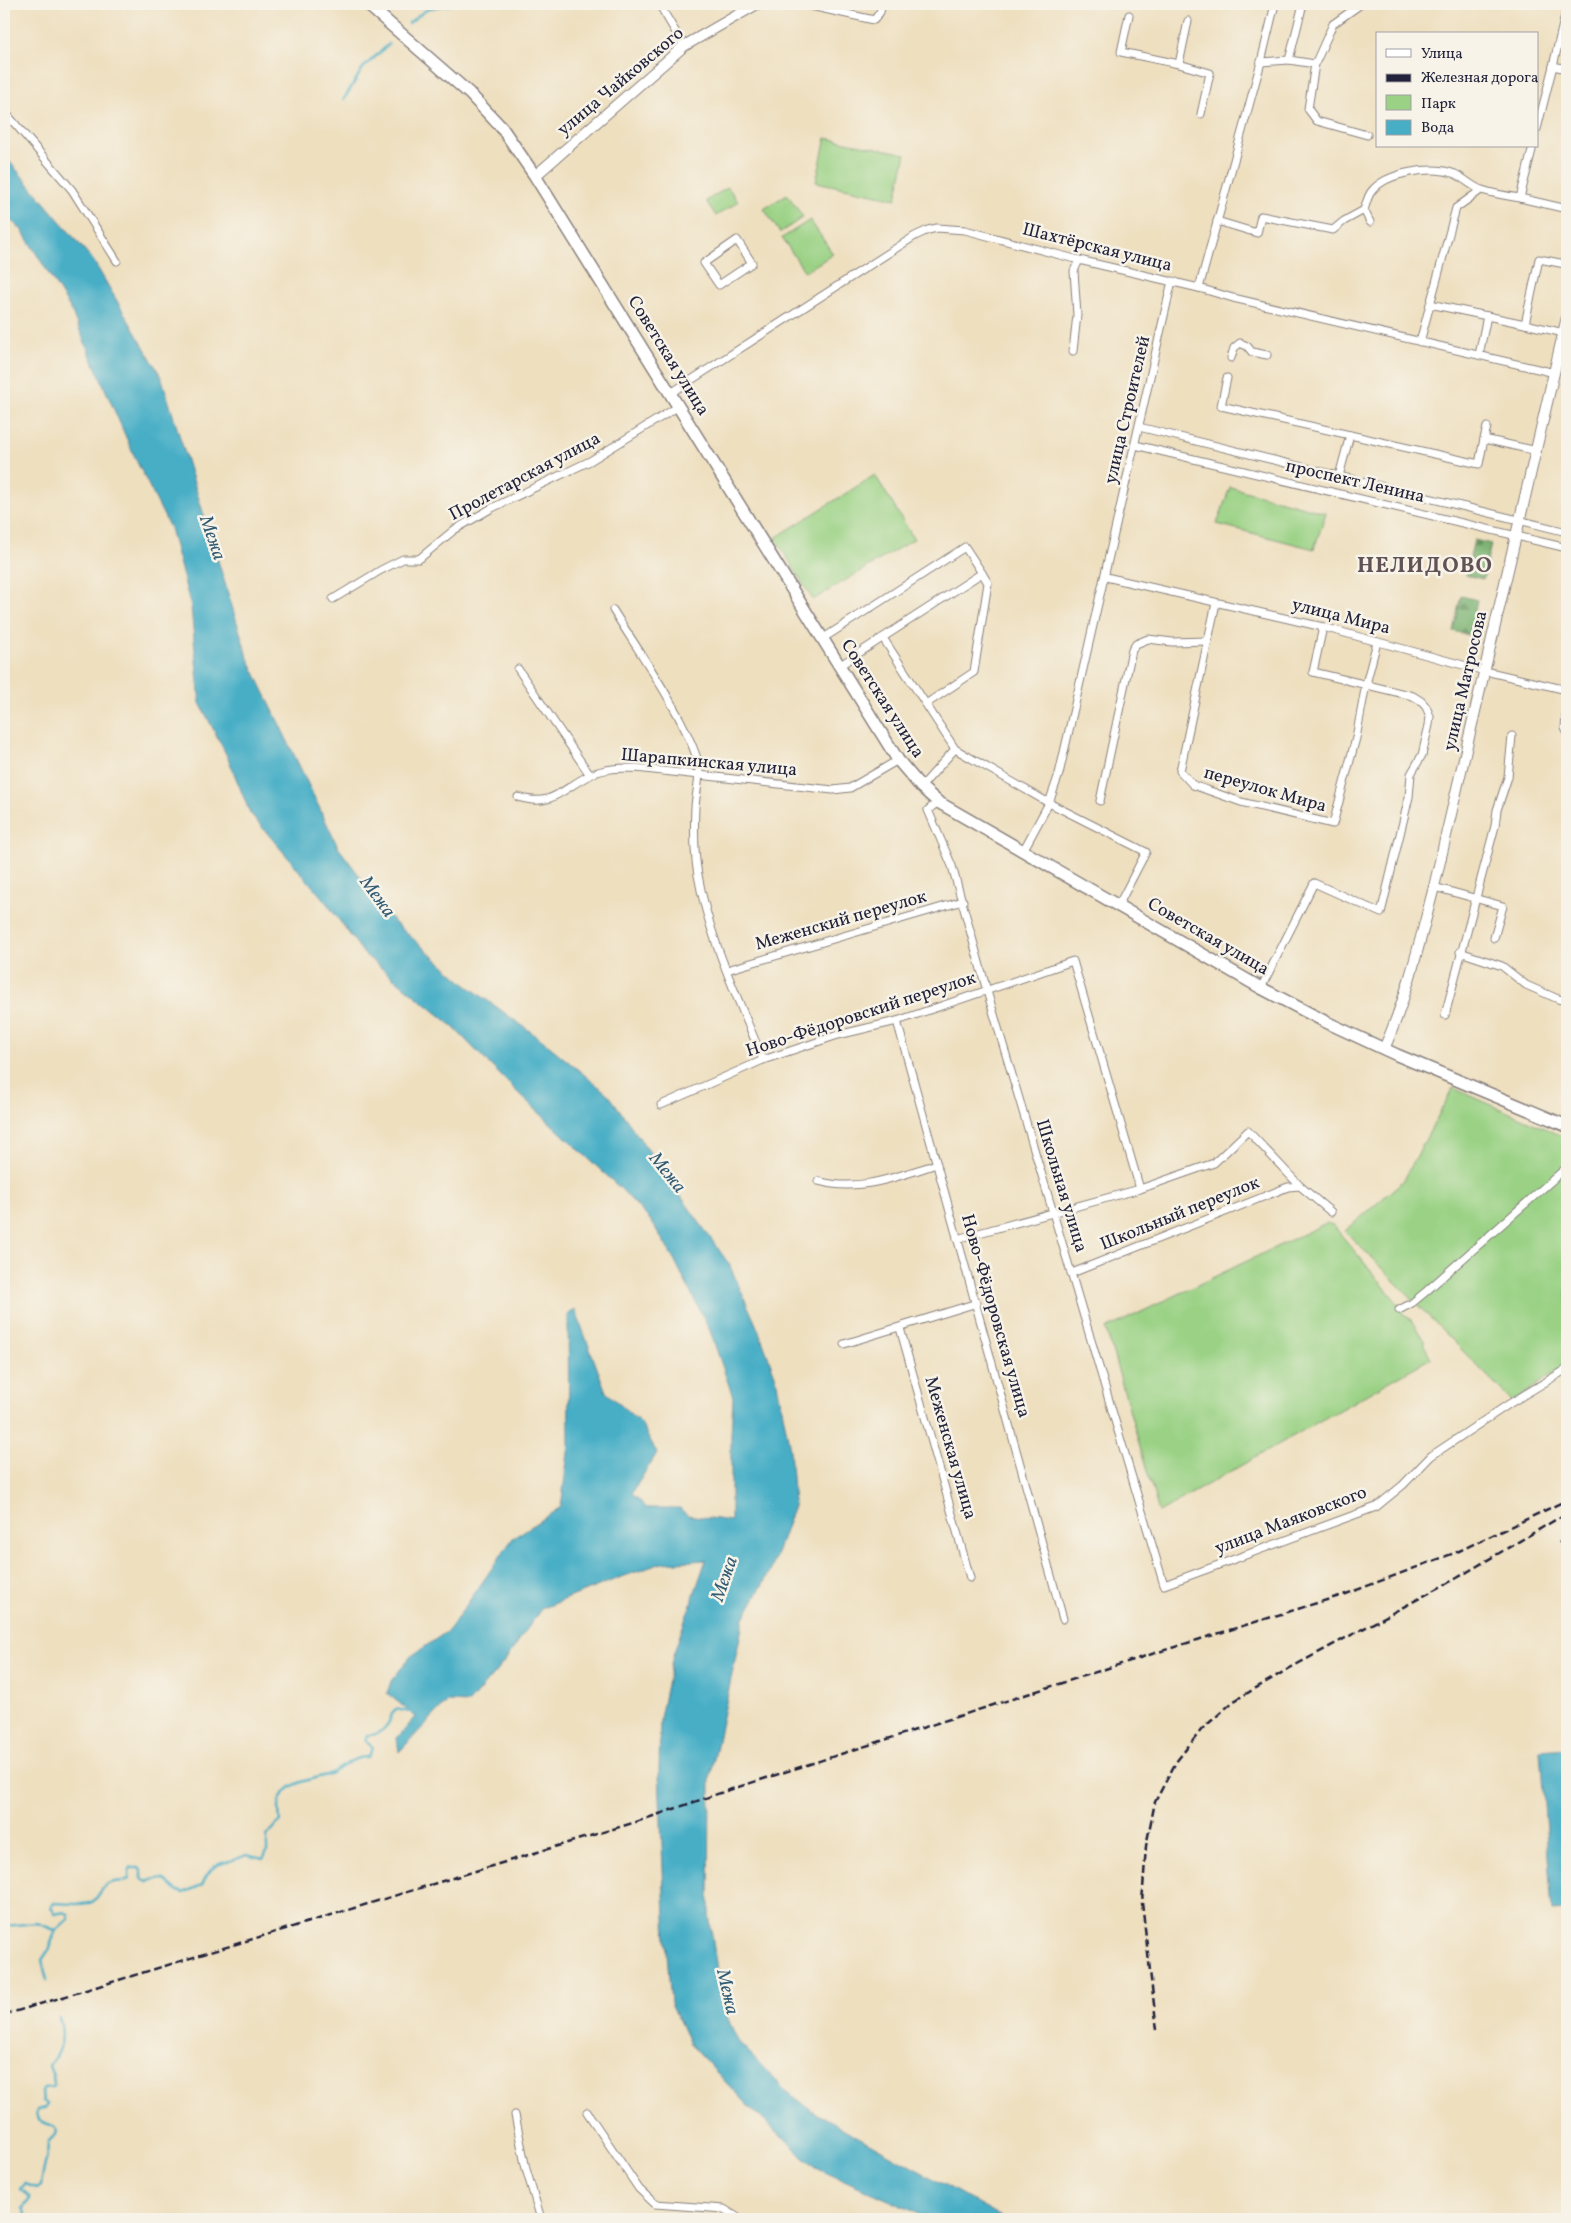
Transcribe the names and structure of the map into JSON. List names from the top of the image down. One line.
{"streets":{"main road":["улица Чайковского","Советская улица","улица Матросова"],"street":["Шахтёрская улица","улица Строителей","Пролетарская улица","проспект Ленина","улица Мира","Шарапкинская улица","переулок Мира","Меженский переулок","Ново-Фёдоровский переулок","Школьная улица","Школьный переулок","Ново-Фёдоровская улица","Меженская улица","улица Маяковского"]},"crossings":[["улица Чайковского","Советская улица"],["Шахтёрская улица","Советская улица"],["Шахтёрская улица","улица Строителей"],["Советская улица","улица Строителей"],["Советская улица","Пролетарская улица"],["Советская улица","улица Матросова"],["Советская улица","Шарапкинская улица"],["Советская улица","Школьная улица"],["улица Строителей","проспект Ленина"],["улица Строителей","улица Мира"],["проспект Ленина","улица Матросова"],["улица Мира","улица Матросова"],["улица Мира","переулок Мира"],["Меженский переулок","Школьная улица"],["Ново-Фёдоровский переулок","Школьная улица"],["Ново-Фёдоровский переулок","Школьный переулок"],["Ново-Фёдоровский переулок","Ново-Фёдоровская улица"],["Школьная улица","Школьный переулок"],["Школьная улица","улица Маяковского"],["Школьный переулок","Ново-Фёдоровская улица"]],"districts":["НЕЛИДОВО"],"water":["Межа"],"legend":["Улица","Железная дорога","Парк","Вода"]}
